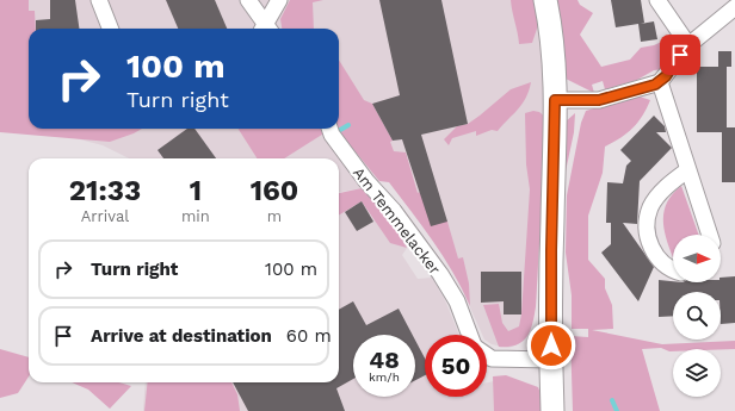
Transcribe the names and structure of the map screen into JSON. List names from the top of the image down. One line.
{"streets":{"street":["Am Temmelacker"]},"north":"right","page":{"turn":["100 m","Turn right"],"eta":["21:33","Arrival","1","min","160","m"],"list":[{"name":"Turn right","value":"100 m"},{"name":"Arrive at destination","value":"60 m"}],"speed":"48 km/h","limit":"50"}}
